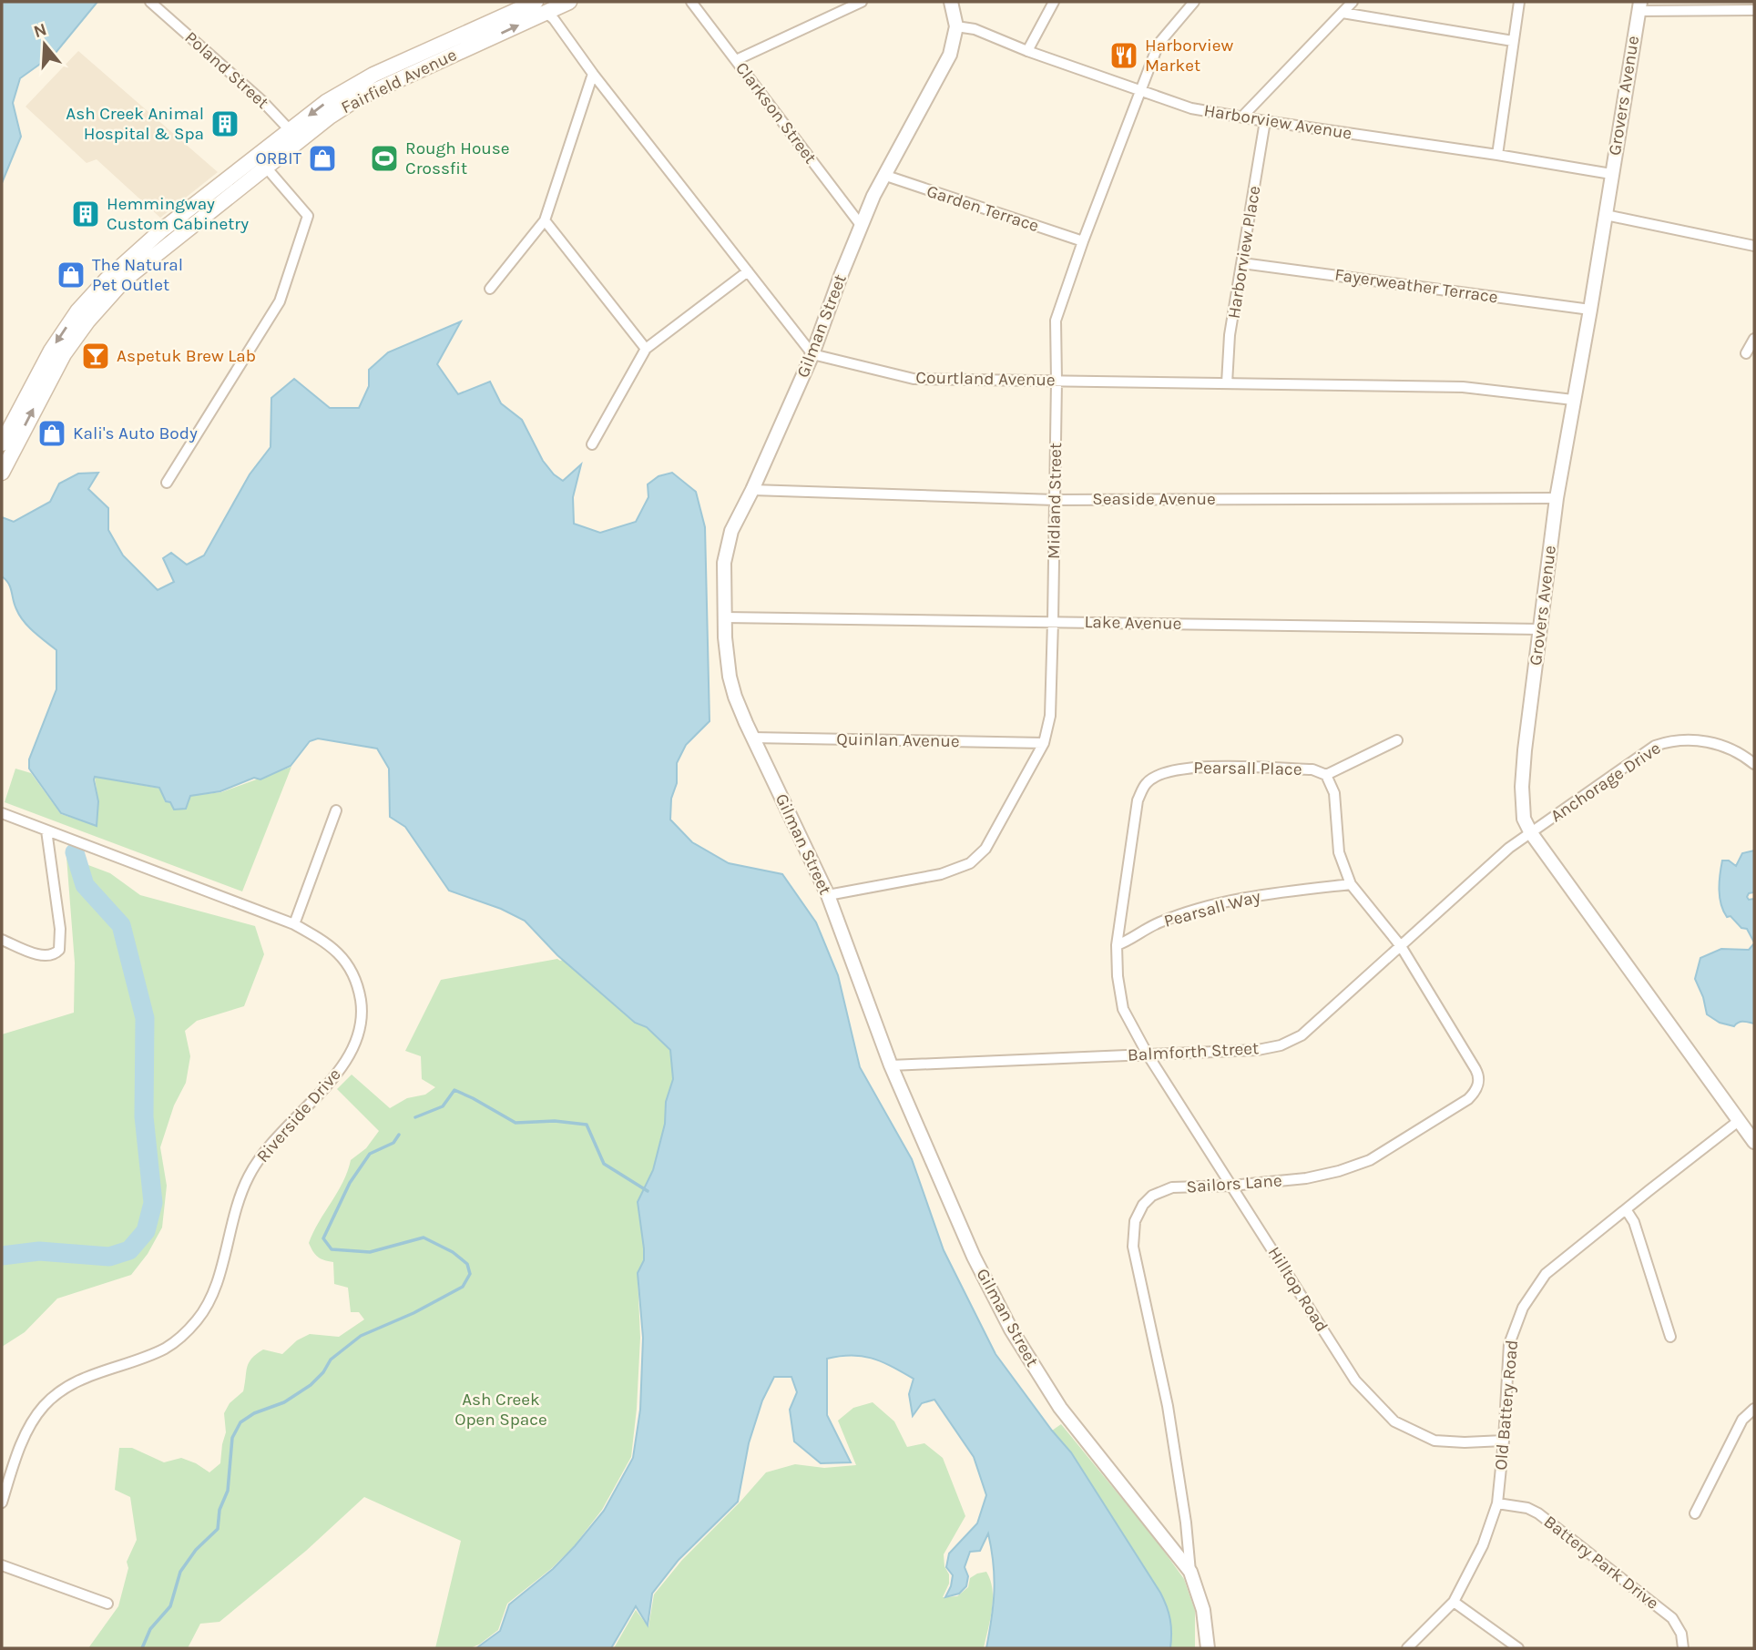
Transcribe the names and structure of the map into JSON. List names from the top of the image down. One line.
{"streets":{"main road":["Fairfield Avenue"],"street":["Poland Street","Grovers Avenue","Clarkson Street","Harborview Avenue","Garden Terrace","Harborview Place","Fayerweather Terrace","Gilman Street","Courtland Avenue","Seaside Avenue","Midland Street","Lake Avenue","Quinlan Avenue","Pearsall Place","Anchorage Drive","Pearsall Way","Balmforth Street","Riverside Drive","Sailors Lane","Hilltop Road","Old Battery Road","Battery Park Drive"]},"crossings":[["Poland Street","Fairfield Avenue"],["Grovers Avenue","Harborview Avenue"],["Grovers Avenue","Fayerweather Terrace"],["Grovers Avenue","Courtland Avenue"],["Grovers Avenue","Seaside Avenue"],["Grovers Avenue","Lake Avenue"],["Grovers Avenue","Anchorage Drive"],["Grovers Avenue","Balmforth Street"],["Grovers Avenue","Old Battery Road"],["Clarkson Street","Gilman Street"],["Harborview Avenue","Harborview Place"],["Harborview Avenue","Gilman Street"],["Harborview Avenue","Midland Street"],["Garden Terrace","Gilman Street"],["Garden Terrace","Midland Street"],["Harborview Place","Fayerweather Terrace"],["Harborview Place","Courtland Avenue"],["Gilman Street","Courtland Avenue"],["Gilman Street","Seaside Avenue"],["Gilman Street","Midland Street"],["Gilman Street","Lake Avenue"],["Gilman Street","Quinlan Avenue"],["Gilman Street","Balmforth Street"],["Gilman Street","Sailors Lane"],["Courtland Avenue","Midland Street"],["Seaside Avenue","Midland Street"],["Midland Street","Lake Avenue"],["Midland Street","Quinlan Avenue"],["Pearsall Place","Pearsall Way"],["Pearsall Place","Balmforth Street"],["Pearsall Place","Sailors Lane"],["Pearsall Place","Hilltop Road"],["Anchorage Drive","Balmforth Street"],["Balmforth Street","Sailors Lane"],["Balmforth Street","Hilltop Road"],["Sailors Lane","Hilltop Road"],["Hilltop Road","Old Battery Road"],["Old Battery Road","Battery Park Drive"]],"parks":["Ash Creek Open Space"],"places":{"restaurant":["Harborview Market"],"building":["Ash Creek Animal Hospital & Spa","Hemmingway Custom Cabinetry"],"shop":["ORBIT","The Natural Pet Outlet","Kali's Auto Body"],"sports":["Rough House Crossfit"],"bar":["Aspetuk Brew Lab"]},"north":"top"}
